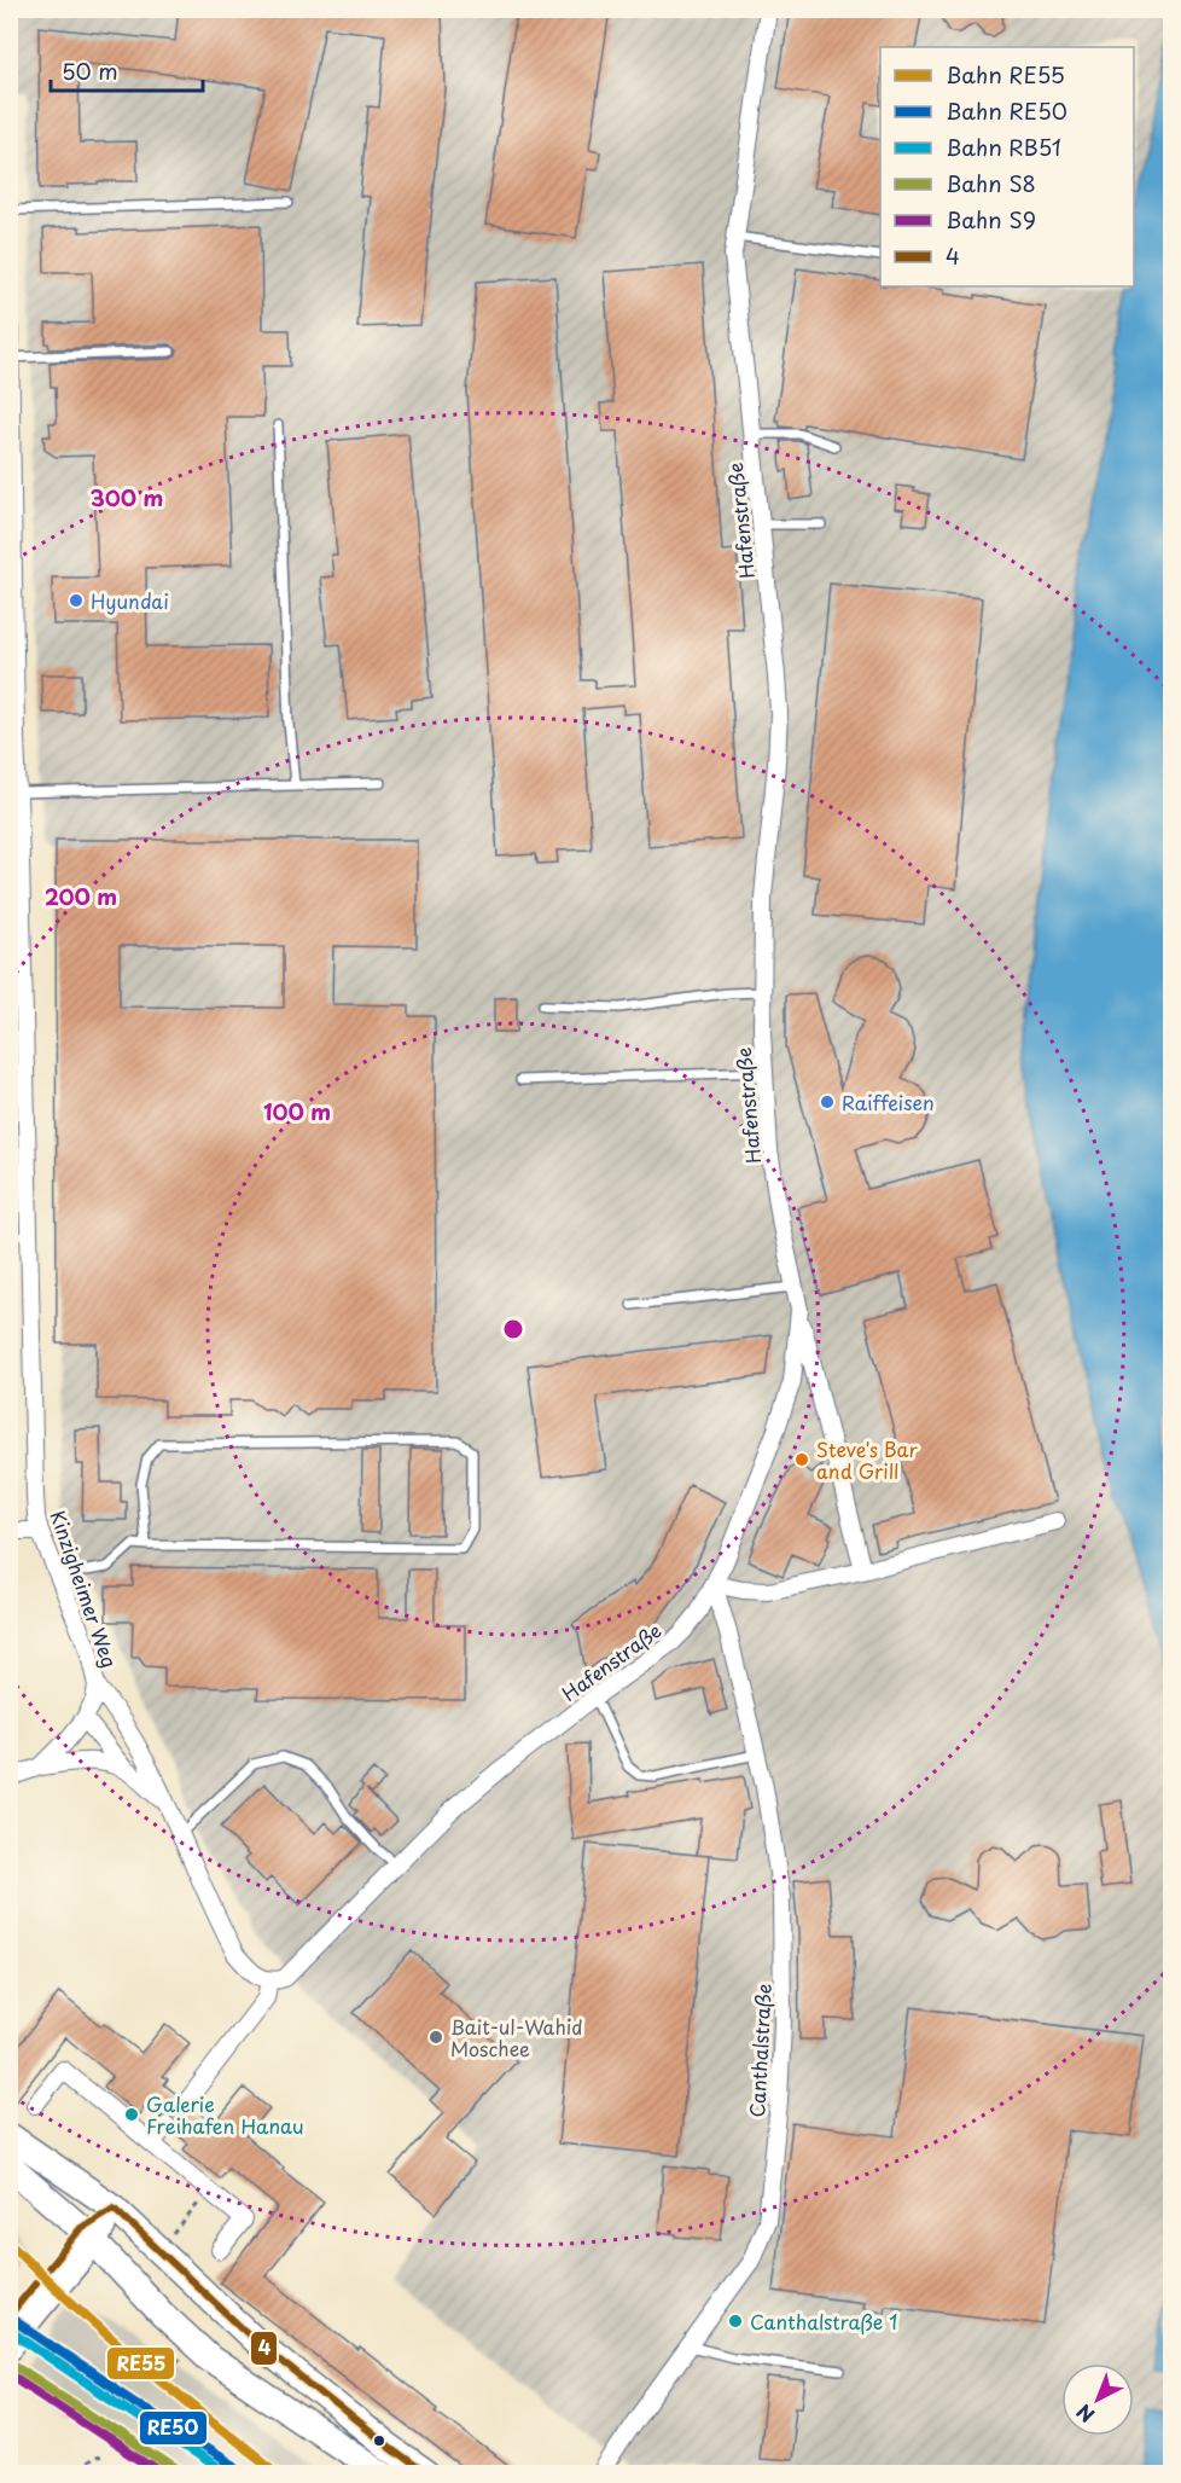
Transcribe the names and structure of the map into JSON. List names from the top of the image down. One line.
{"streets":{"street":["Hafenstraße","Kinzigheimer Weg","Canthalstraße"]},"crossings":[["Hafenstraße","Canthalstraße"]],"places":["Hyundai","Raiffeisen","Steve's Bar and Grill","Bait-ul-Wahid Moschee","Galerie Freihafen Hanau","Canthalstraße 1"],"lines":["transit line 4","rail line RE55","rail line RE50","rail line RB51","rail line S8","rail line S9"],"legend":["Bahn RE55","Bahn RE50","Bahn RB51","Bahn S8","Bahn S9","4"],"scale_bar":"50 m","north":"bottom left","rings":["300 m","200 m","100 m"]}
